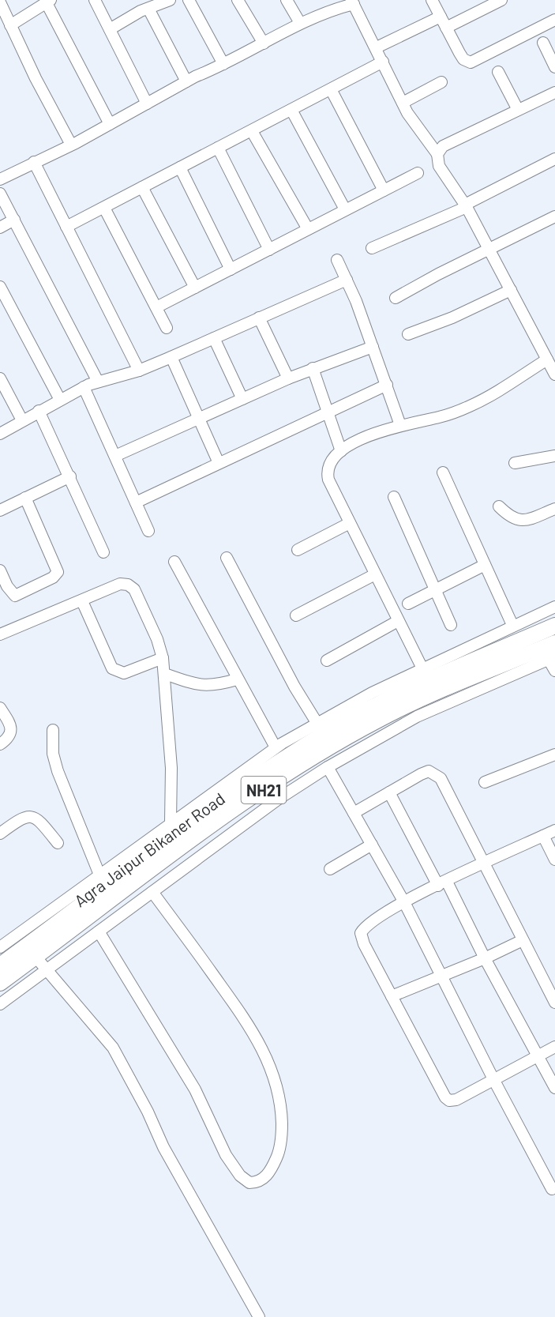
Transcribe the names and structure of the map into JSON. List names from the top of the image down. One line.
{"streets":{"highway":["NH21","Agra Jaipur Bikaner Road"]}}
